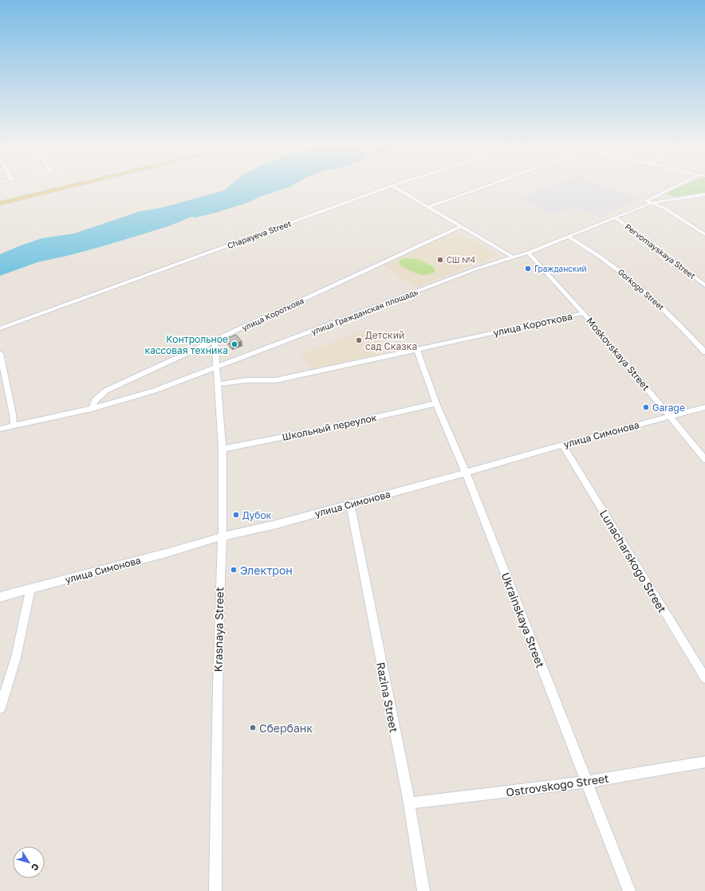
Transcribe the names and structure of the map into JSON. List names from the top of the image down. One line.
{"streets":{"street":["Chapayeva Street","Pervomayskaya Street","Gorkogo Street","улица Гражданская площадь","улица Короткова","Moskovskaya Street","Школьный переулок","улица Симонова","Lunacharskogo Street","Ukrainskaya Street","Krasnaya Street","Razina Street","Ostrovskogo Street"]},"crossings":[["улица Гражданская площадь","Krasnaya Street"],["улица Короткова","Moskovskaya Street"],["улица Короткова","Ukrainskaya Street"],["улица Короткова","Krasnaya Street"],["Moskovskaya Street","улица Симонова"],["Школьный переулок","Ukrainskaya Street"],["Школьный переулок","Krasnaya Street"],["улица Симонова","Lunacharskogo Street"],["улица Симонова","Ukrainskaya Street"],["улица Симонова","Krasnaya Street"],["улица Симонова","Razina Street"],["Ukrainskaya Street","Ostrovskogo Street"],["Razina Street","Ostrovskogo Street"]],"places":["СШ №4","Гражданский","Детский сад Сказка","Контрольное кассовая техника","Garage","Дубок","Электрон","Сбербанк"],"north":"bottom right"}
